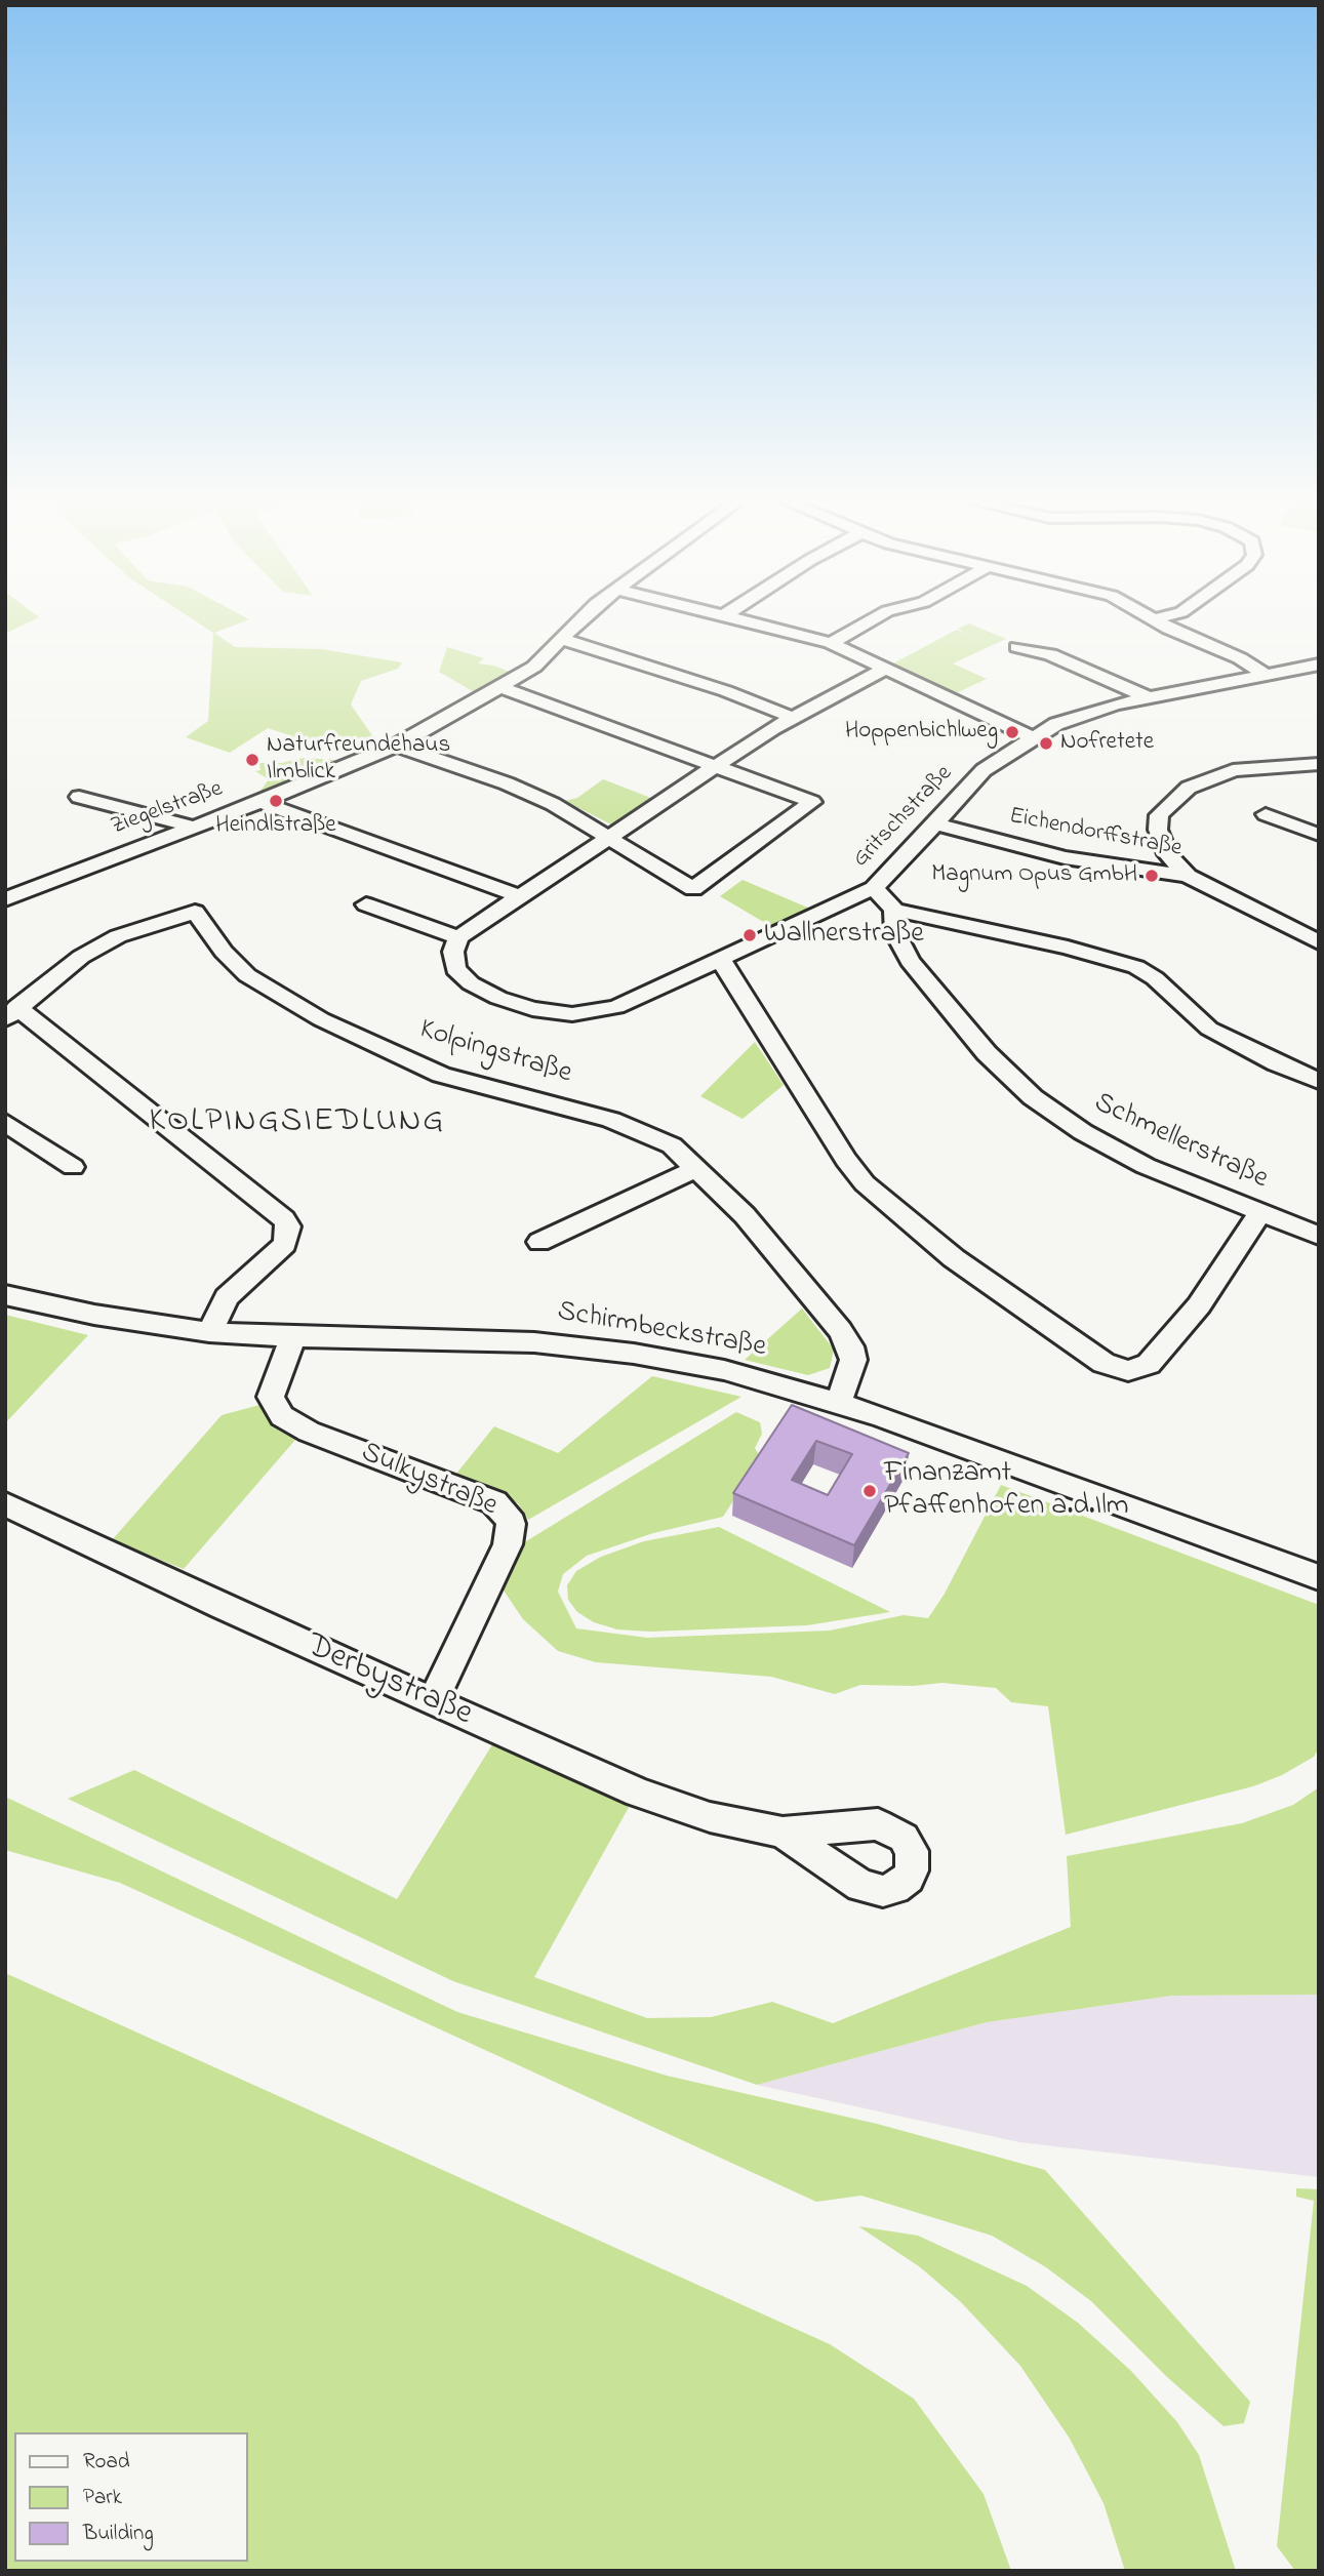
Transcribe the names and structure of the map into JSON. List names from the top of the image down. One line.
{"streets":{"street":["Ziegelstraße","Gritschstraße","Eichendorffstraße","Kolpingstraße","Schmellerstraße","Schirmbeckstraße","Sulkystraße","Derbystraße"]},"crossings":[["Gritschstraße","Eichendorffstraße"],["Kolpingstraße","Schirmbeckstraße"],["Schirmbeckstraße","Sulkystraße"],["Sulkystraße","Derbystraße"]],"districts":["KOLPINGSIEDLUNG"],"places":["Hoppenbichlweg","Nofretete","Naturfreundehaus Ilmblick","Heindlstraße","Magnum Opus GmbH","Wallnerstraße","Finanzamt Pfaffenhofen a.d.Ilm"],"legend":["Road","Park","Building"]}
